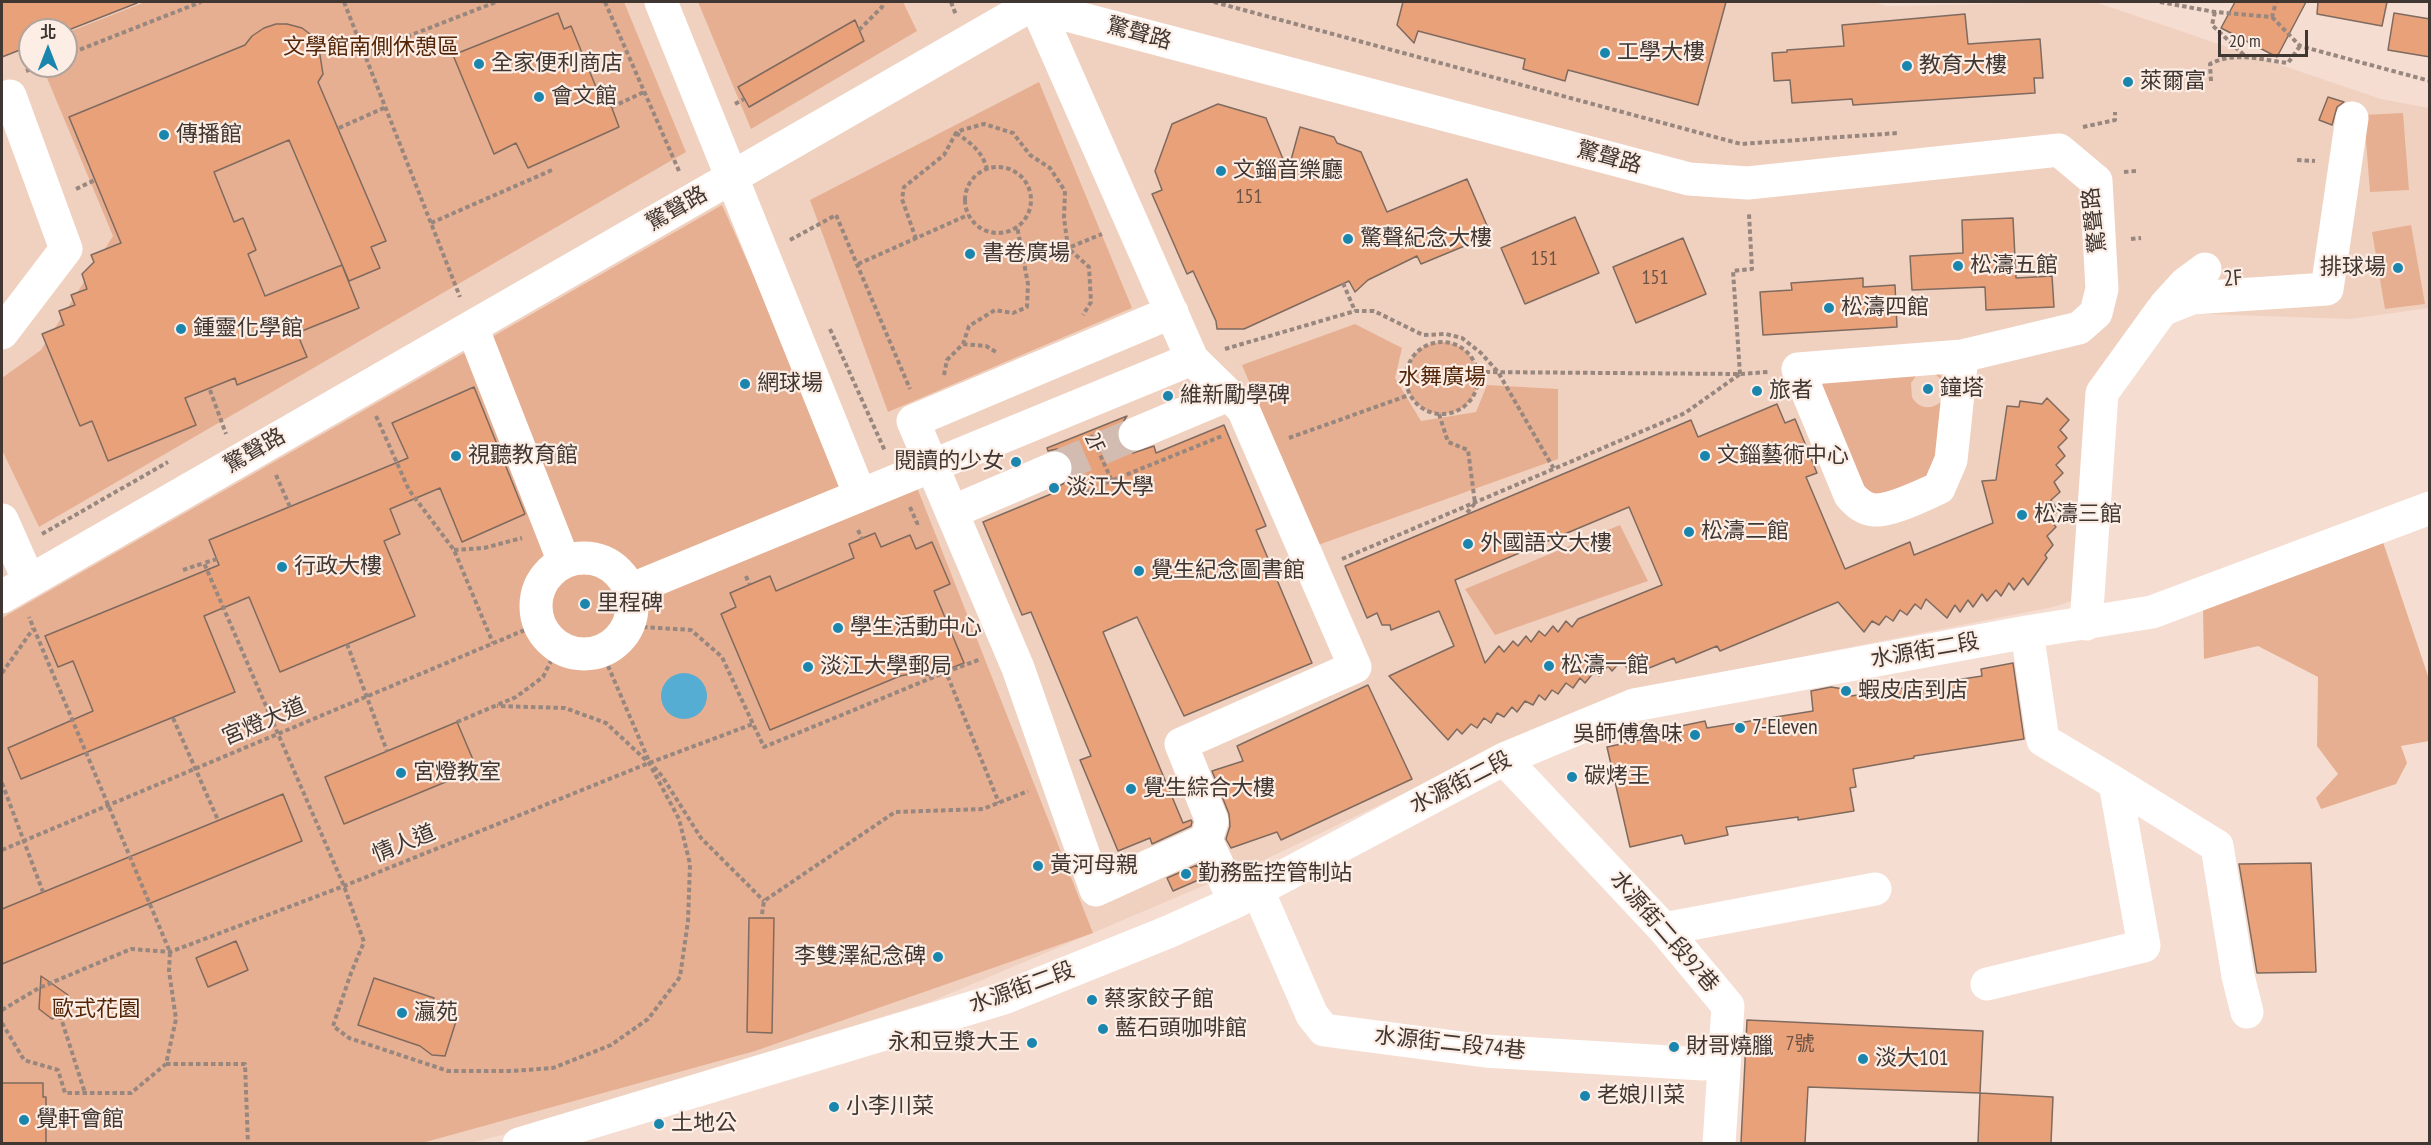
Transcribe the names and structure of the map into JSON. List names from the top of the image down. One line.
{"streets":{"street":["驚聲路","2F","水源街二段","水源街二段92巷","水源街二段74巷"],"path":["宮燈大道","情人道"]},"crossings":[["水源街二段","水源街二段92巷"],["水源街二段","水源街二段74巷"],["水源街二段92巷","水源街二段74巷"]],"parks":["文學館南側休憩區","水舞廣場","歐式花園"],"places":["工學大樓","全家便利商店","教育大樓","萊爾富","會文館","傳播館","文錙音樂廳","驚聲紀念大樓","書卷廣場","松濤五館","排球場","松濤四館","鍾靈化學館","網球場","鐘塔","旅者","維新勵學碑","視聽教育館","文錙藝術中心","閱讀的少女","淡江大學","松濤三館","松濤二館","外國語文大樓","行政大樓","覺生紀念圖書館","里程碑","學生活動中心","松濤一館","淡江大學郵局","蝦皮店到店","7-Eleven","吳師傅魯味","宮燈教室","碳烤王","覺生綜合大樓","黃河母親","勤務監控管制站","李雙澤紀念碑","蔡家餃子館","瀛苑","藍石頭咖啡館","永和豆漿大王","財哥燒臘","淡大101","老娘川菜","小李川菜","覺軒會館","土地公"],"house_numbers":["151","151","151","7號"],"scale_bar":"20 m","north":"top"}
